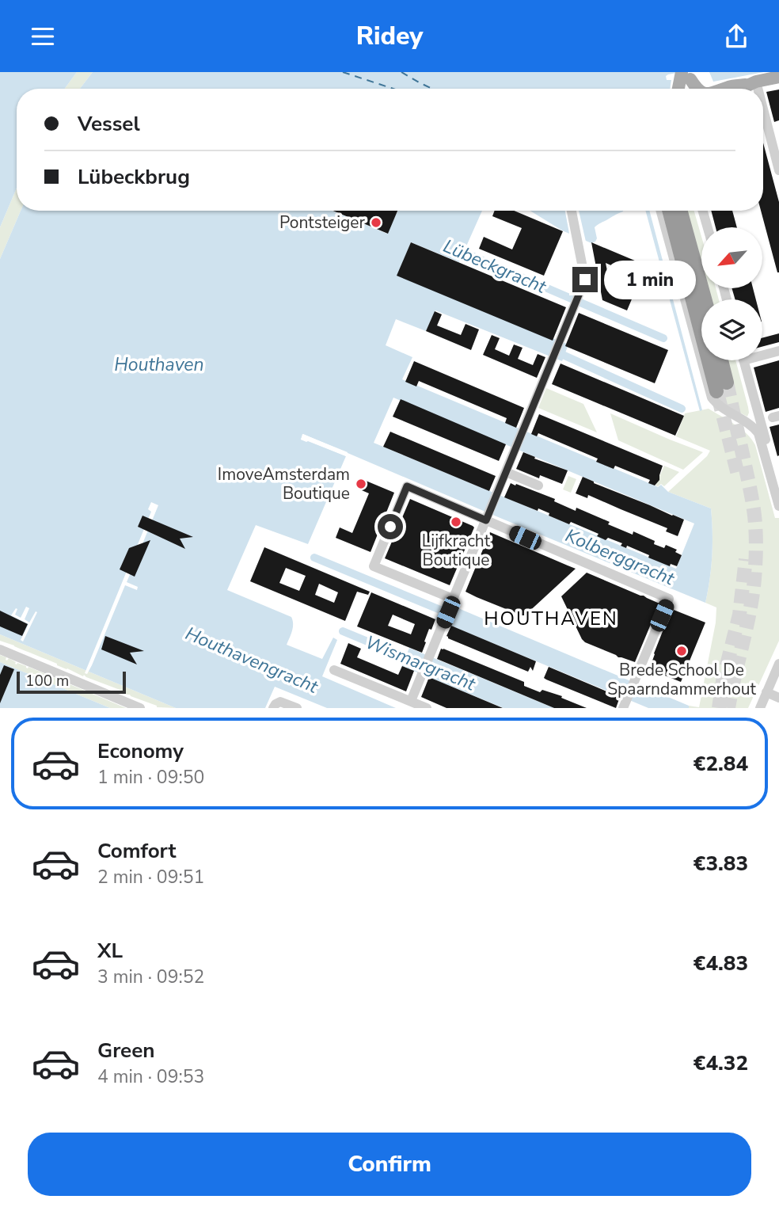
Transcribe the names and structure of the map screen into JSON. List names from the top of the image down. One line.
{"districts":["HOUTHAVEN"],"water":["Lübeckgracht","Houthaven","Kolberggracht","Houthavengracht","Wismargracht"],"places":["Pontsteiger","ImoveAmsterdam Boutique","Lijfkracht Boutique","Brede School De Spaarndammerhout"],"scale_bar":"100 m","north":"bottom left","page":{"header":"Ridey","banner":["Vessel","Lübeckbrug"],"bubble":"1 min","scale":"100 m","list":[{"name":"Economy","note":"1 min · 09:50","value":"€2.84"},{"name":"Comfort","note":"2 min · 09:51","value":"€3.83"},{"name":"XL","note":"3 min · 09:52","value":"€4.83"},{"name":"Green","note":"4 min · 09:53","value":"€4.32"}],"buttons":"Confirm"}}
